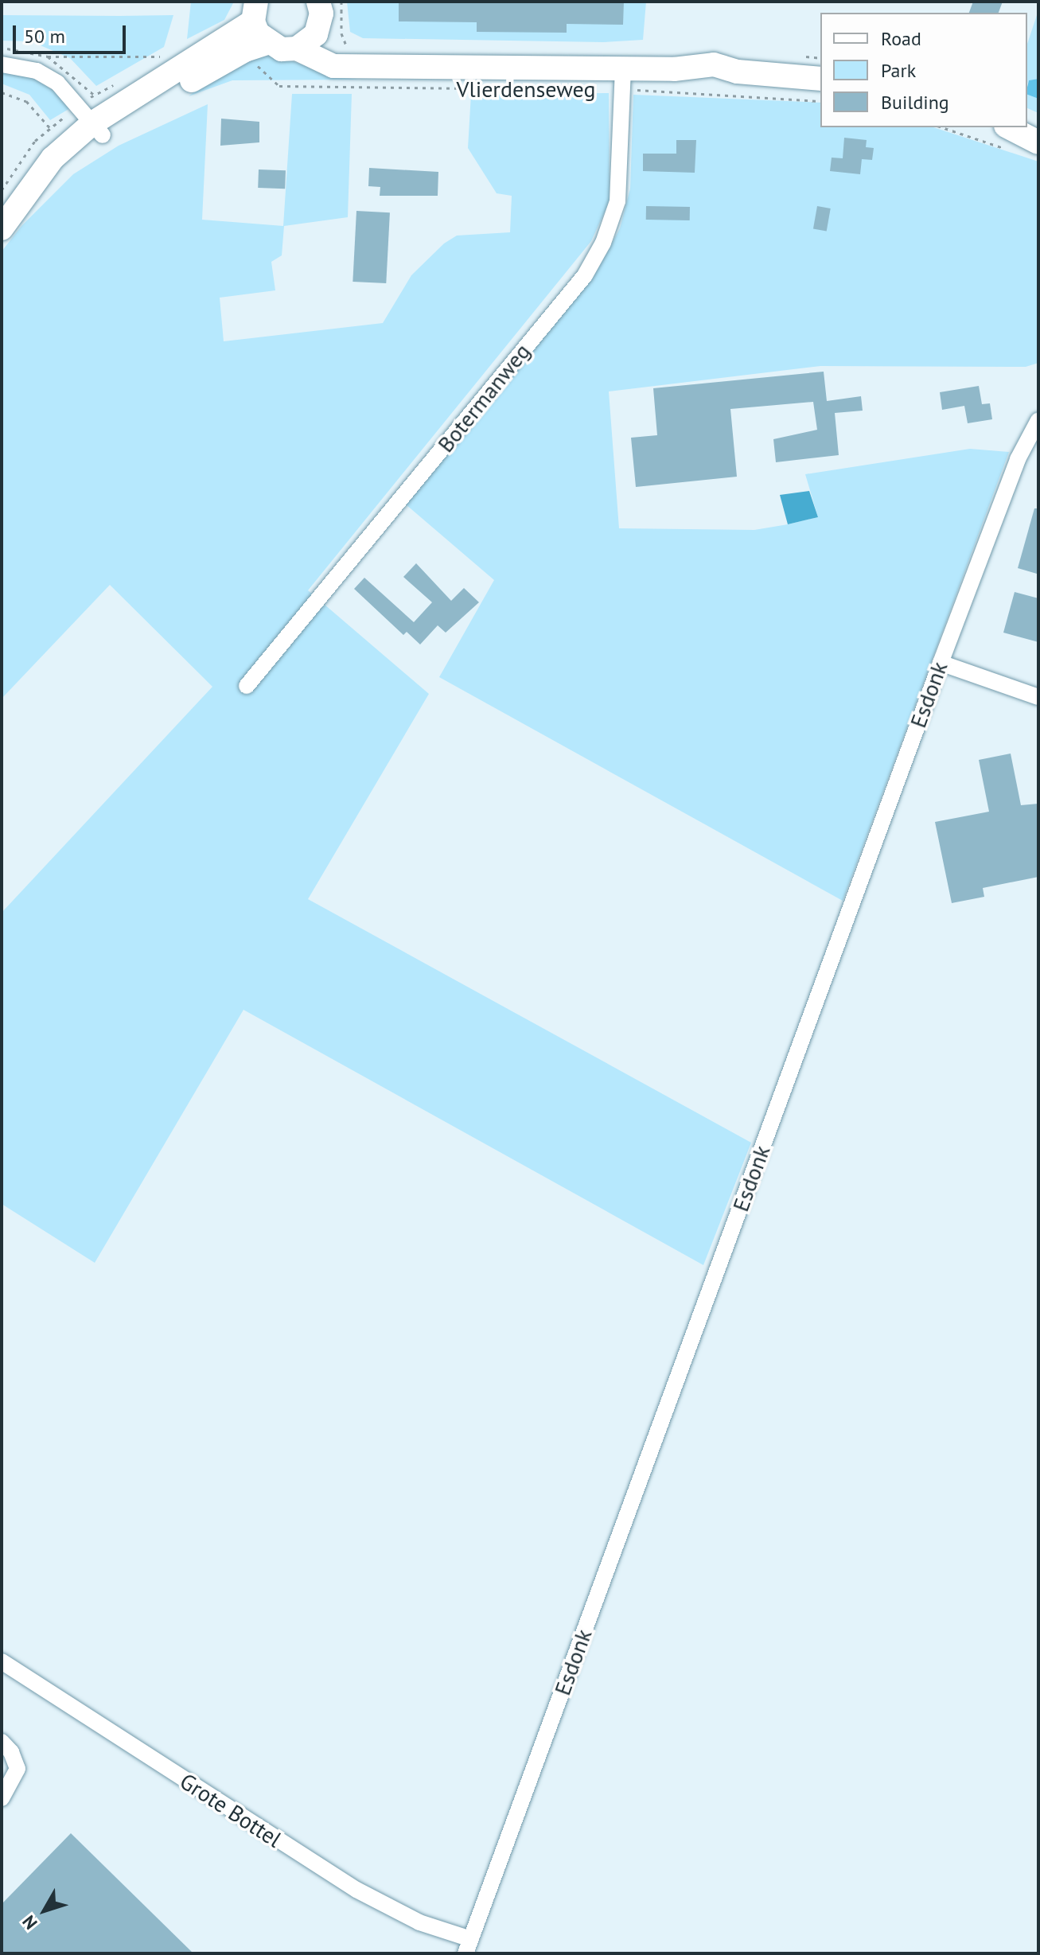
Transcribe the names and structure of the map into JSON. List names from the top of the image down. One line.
{"streets":{"main road":["Vlierdenseweg"],"street":["Botermanweg","Esdonk","Grote Bottel"]},"crossings":[["Vlierdenseweg","Botermanweg"],["Esdonk","Grote Bottel"]],"legend":["Road","Park","Building"],"scale_bar":"50 m","north":"bottom left"}
